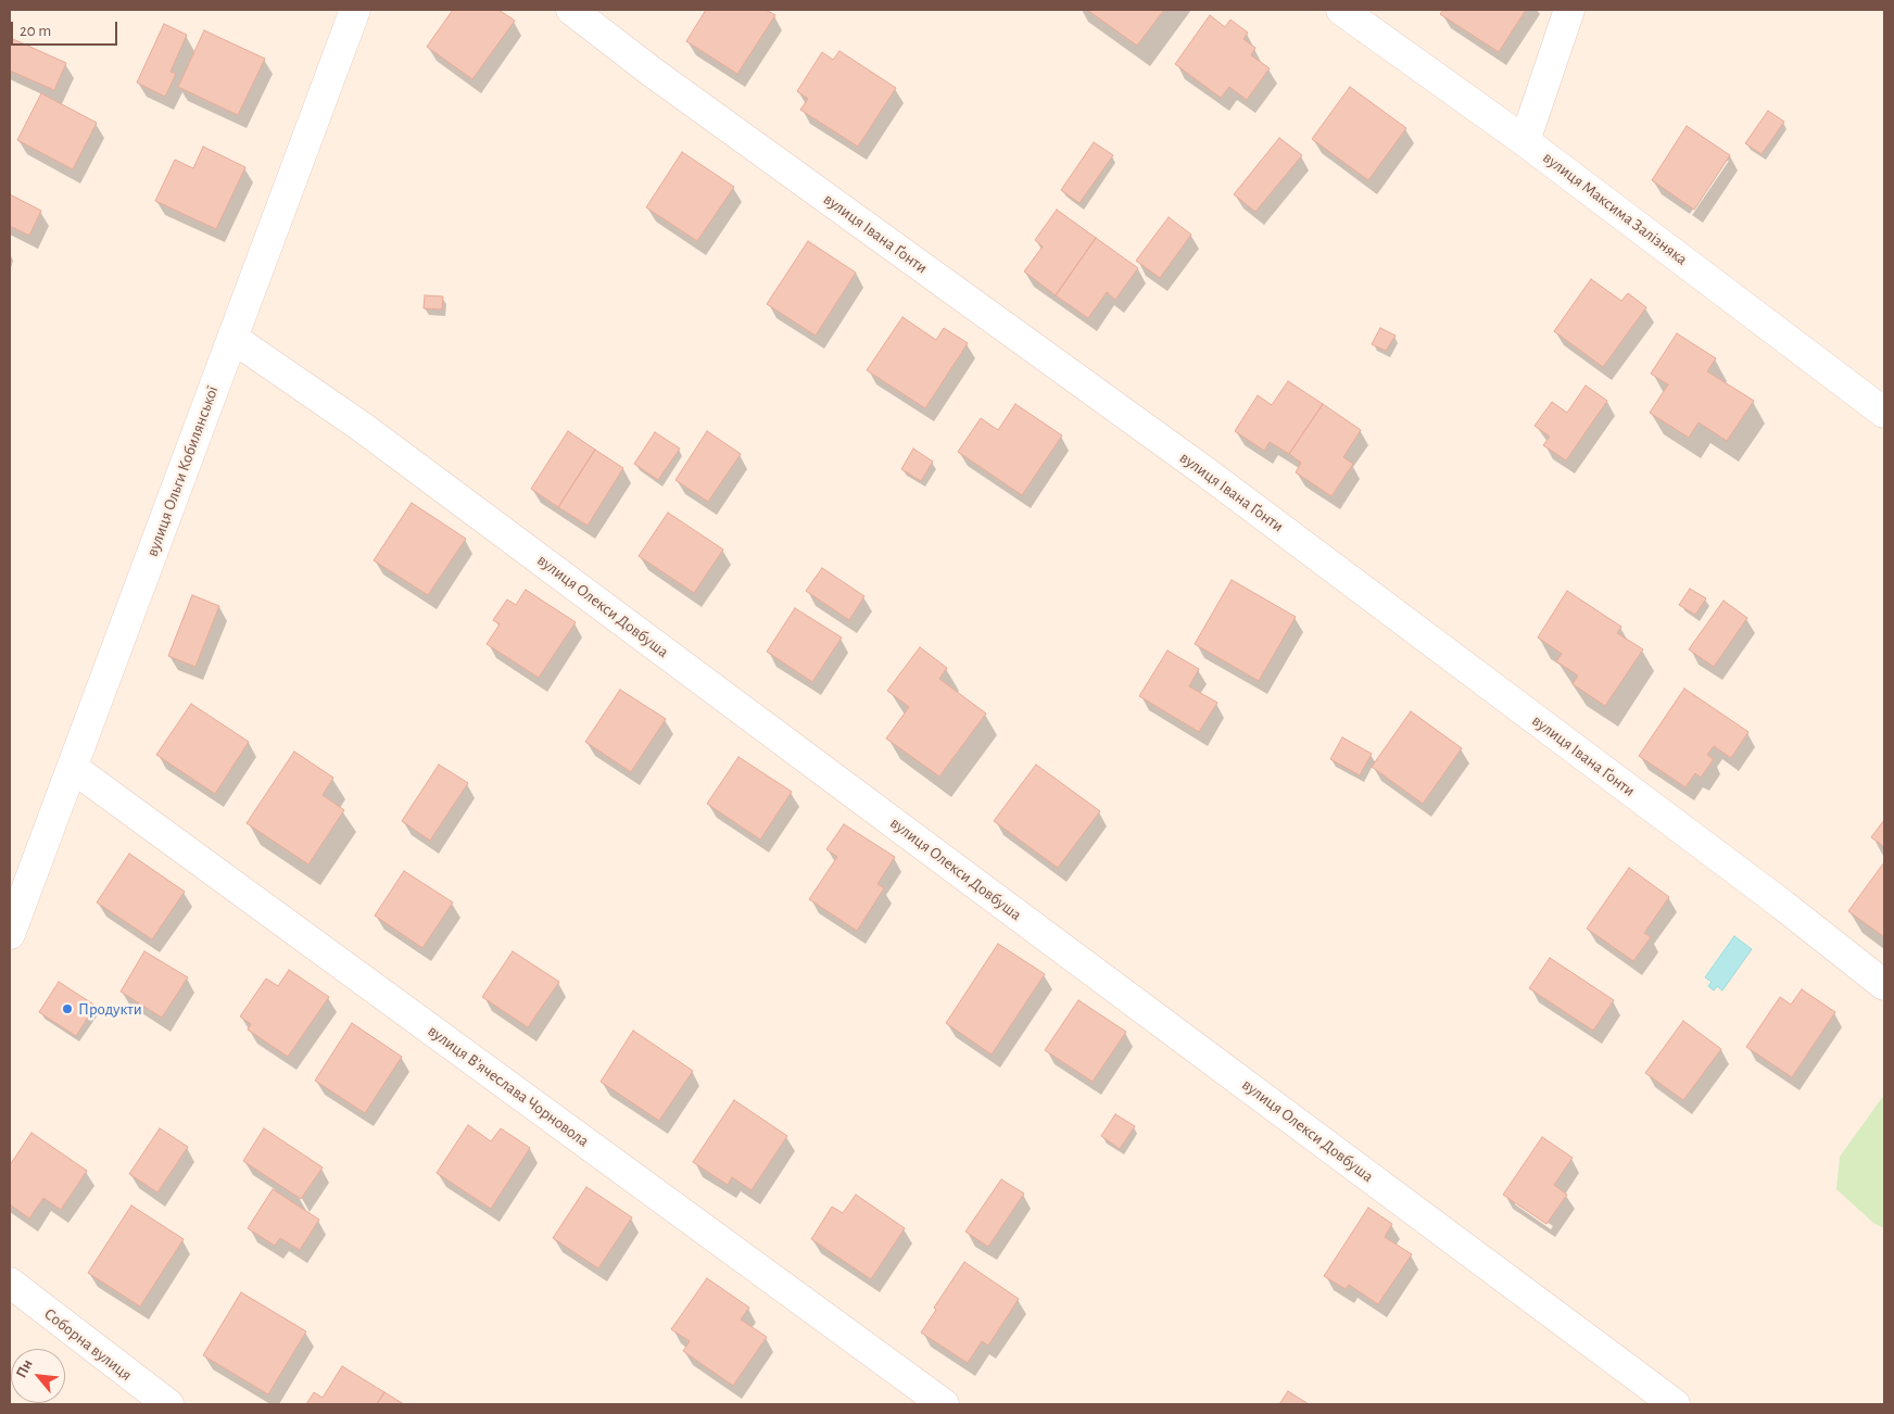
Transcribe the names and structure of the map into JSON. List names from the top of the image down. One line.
{"streets":{"street":["вулиця Максима Залізняка","вулиця Івана Ґонти","вулиця Ольги Кобилянської","вулиця Олекси Довбуша","вулиця Вʼячеслава Чорновола","Соборна вулиця"]},"crossings":[["вулиця Ольги Кобилянської","вулиця Олекси Довбуша"],["вулиця Ольги Кобилянської","вулиця Вʼячеслава Чорновола"]],"places":["Продукти"],"scale_bar":"20 m","north":"top left"}
